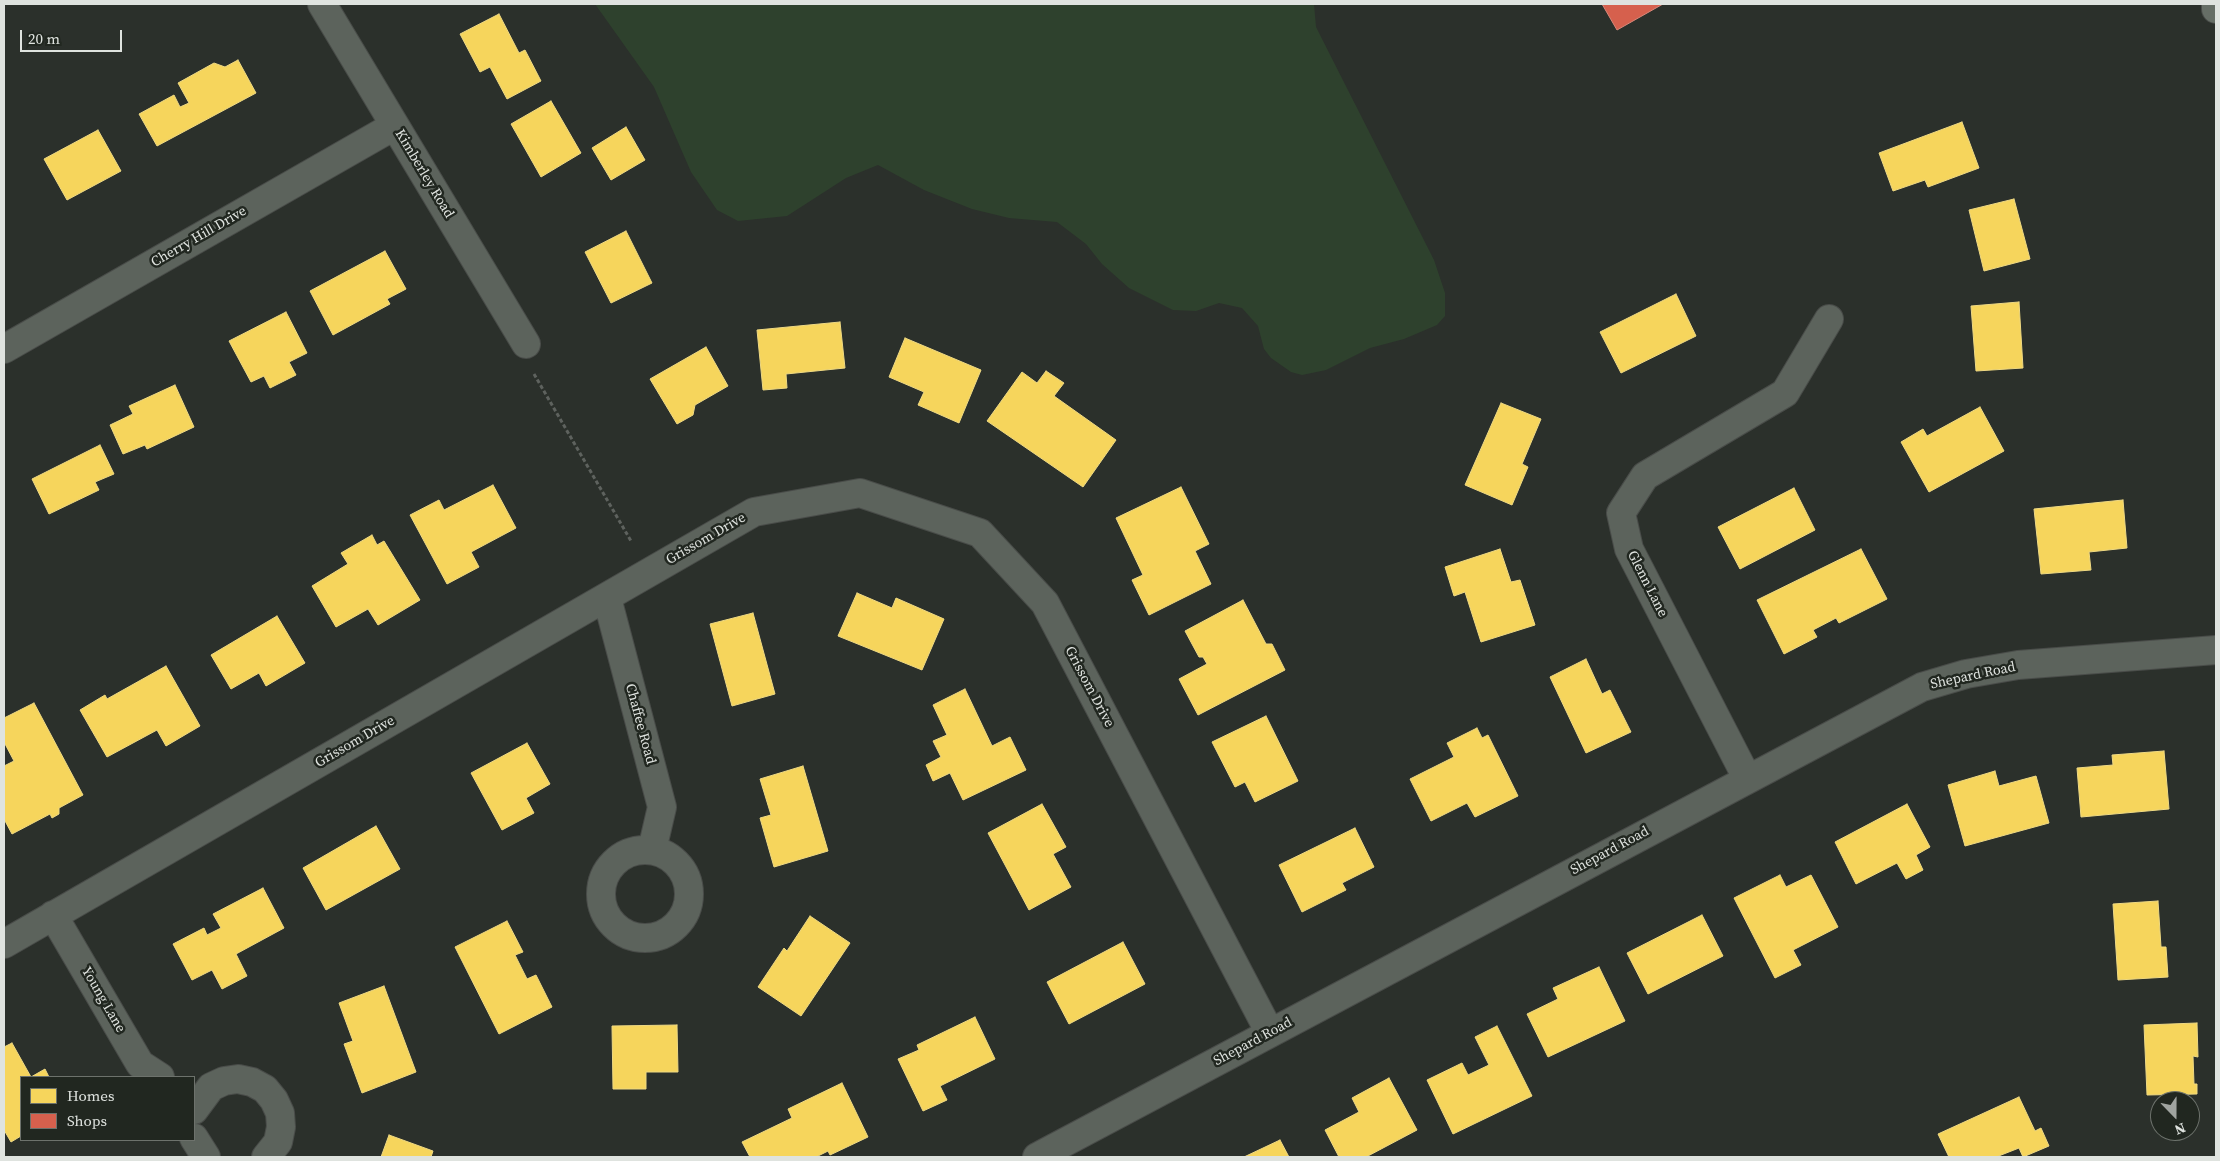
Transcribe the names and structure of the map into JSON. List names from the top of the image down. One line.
{"streets":{"street":["Kimberley Road","Cherry Hill Drive","Grissom Drive","Glenn Lane","Shepard Road","Chaffee Road","Young Lane"]},"crossings":[["Kimberley Road","Cherry Hill Drive"],["Grissom Drive","Shepard Road"],["Grissom Drive","Chaffee Road"],["Grissom Drive","Young Lane"],["Glenn Lane","Shepard Road"]],"legend":["Homes","Shops"],"scale_bar":"20 m","north":"bottom"}
